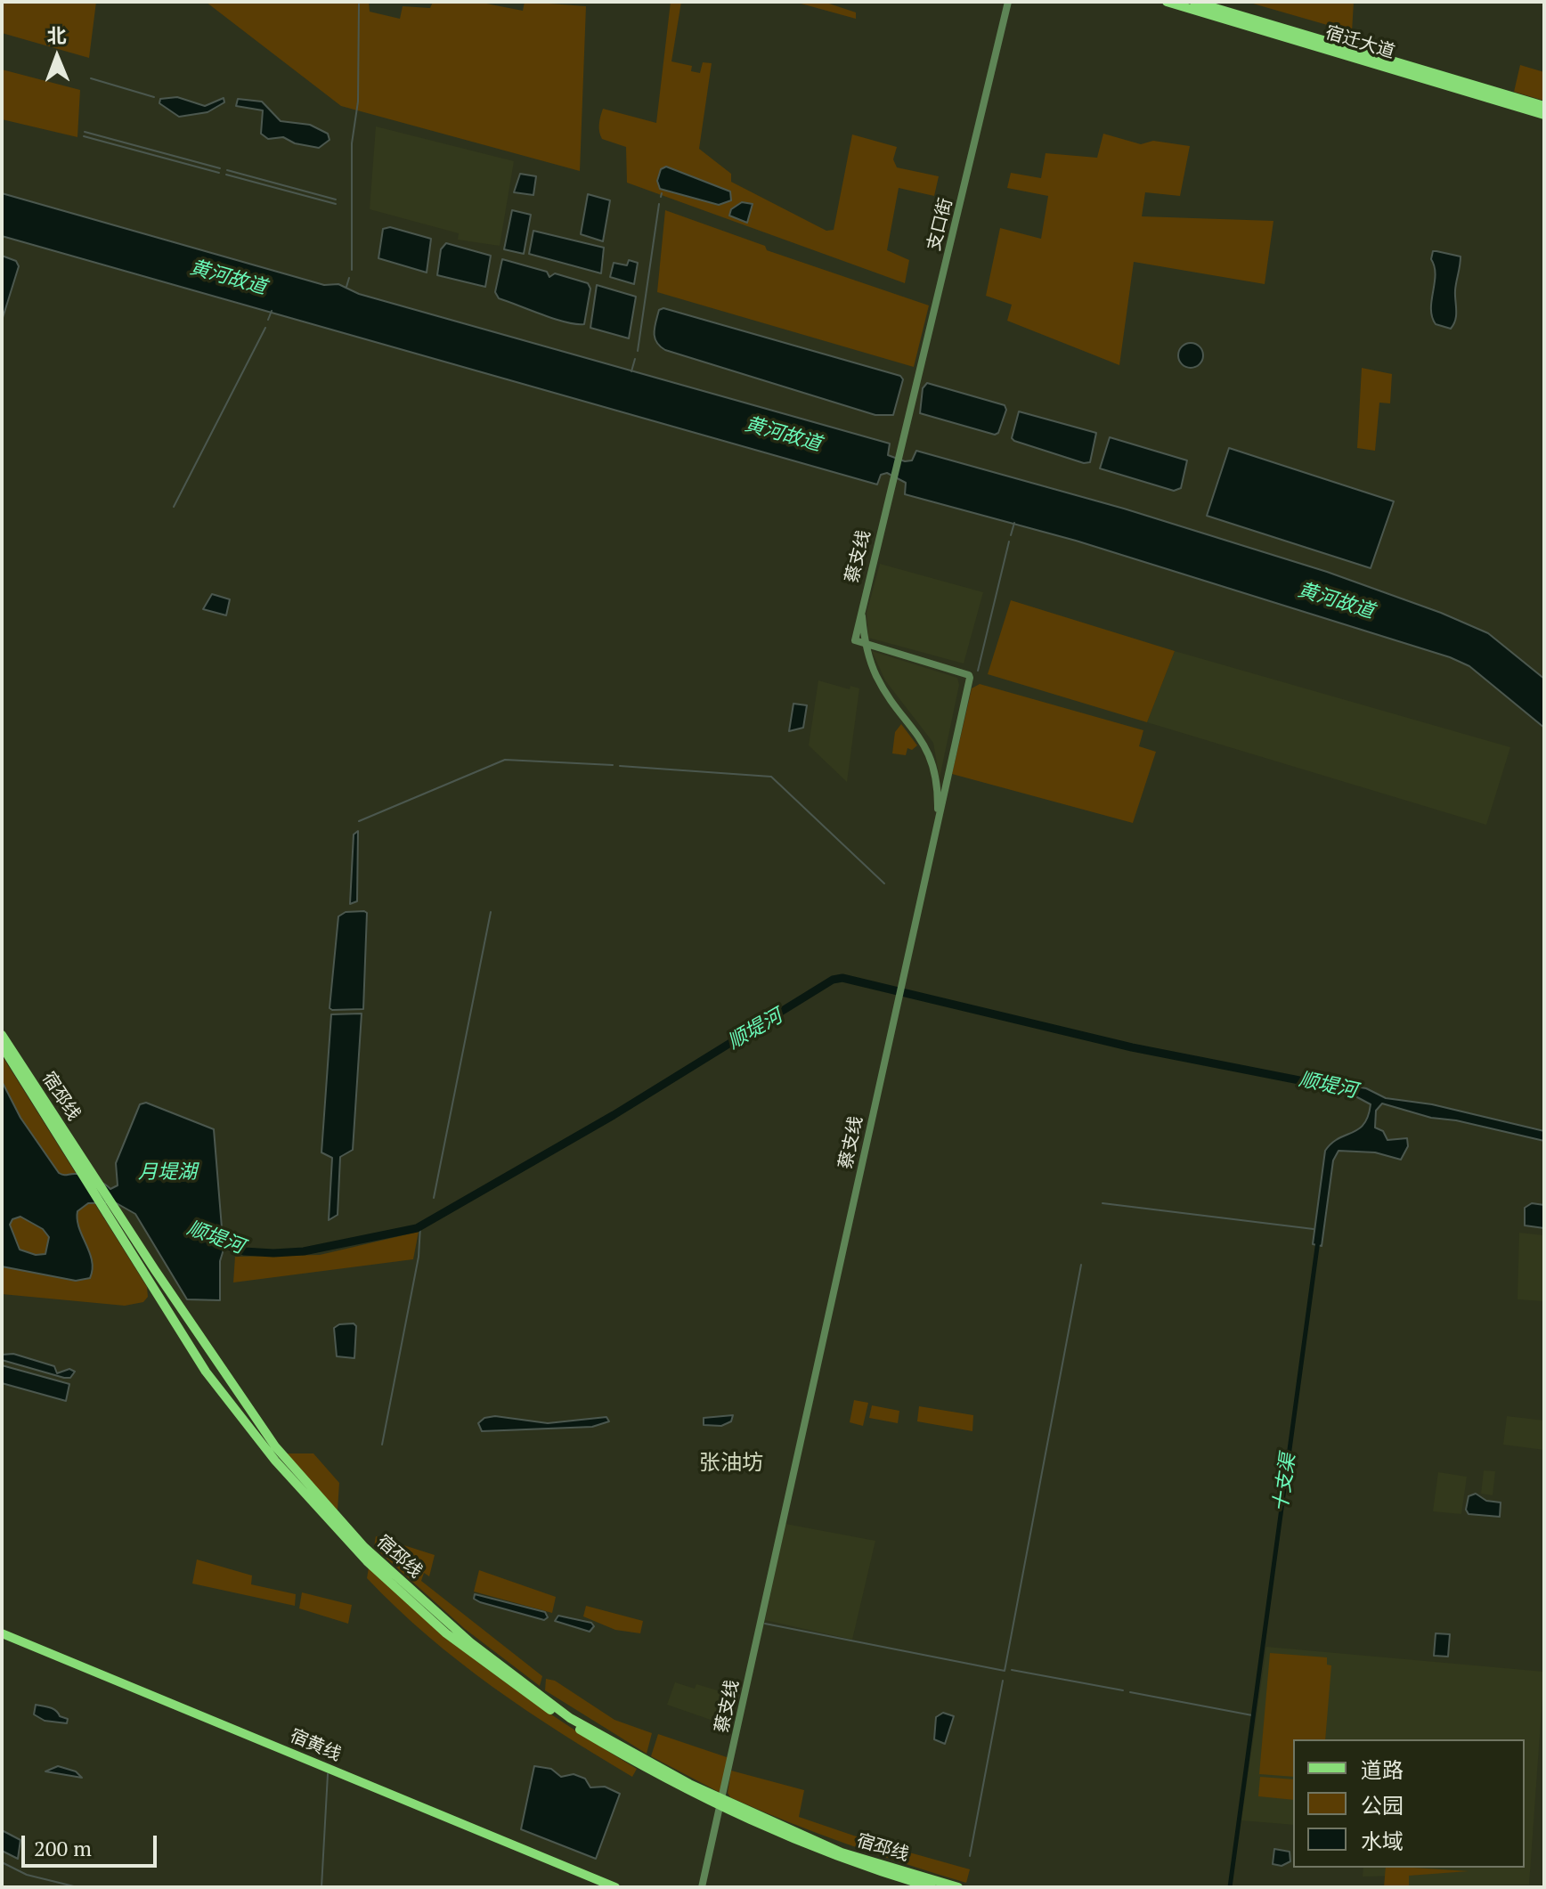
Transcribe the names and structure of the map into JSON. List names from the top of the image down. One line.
{"streets":{"main road":["宿迁大道","宿邳线","宿黄线"],"street":["支口街","蔡支线"]},"crossings":[["支口街","蔡支线"],["蔡支线","宿邳线"]],"districts":["张油坊"],"water":["黄河故道","顺堤河","月堤湖","十支渠"],"legend":["道路","公园","水域"],"scale_bar":"200 m","north":"top"}
